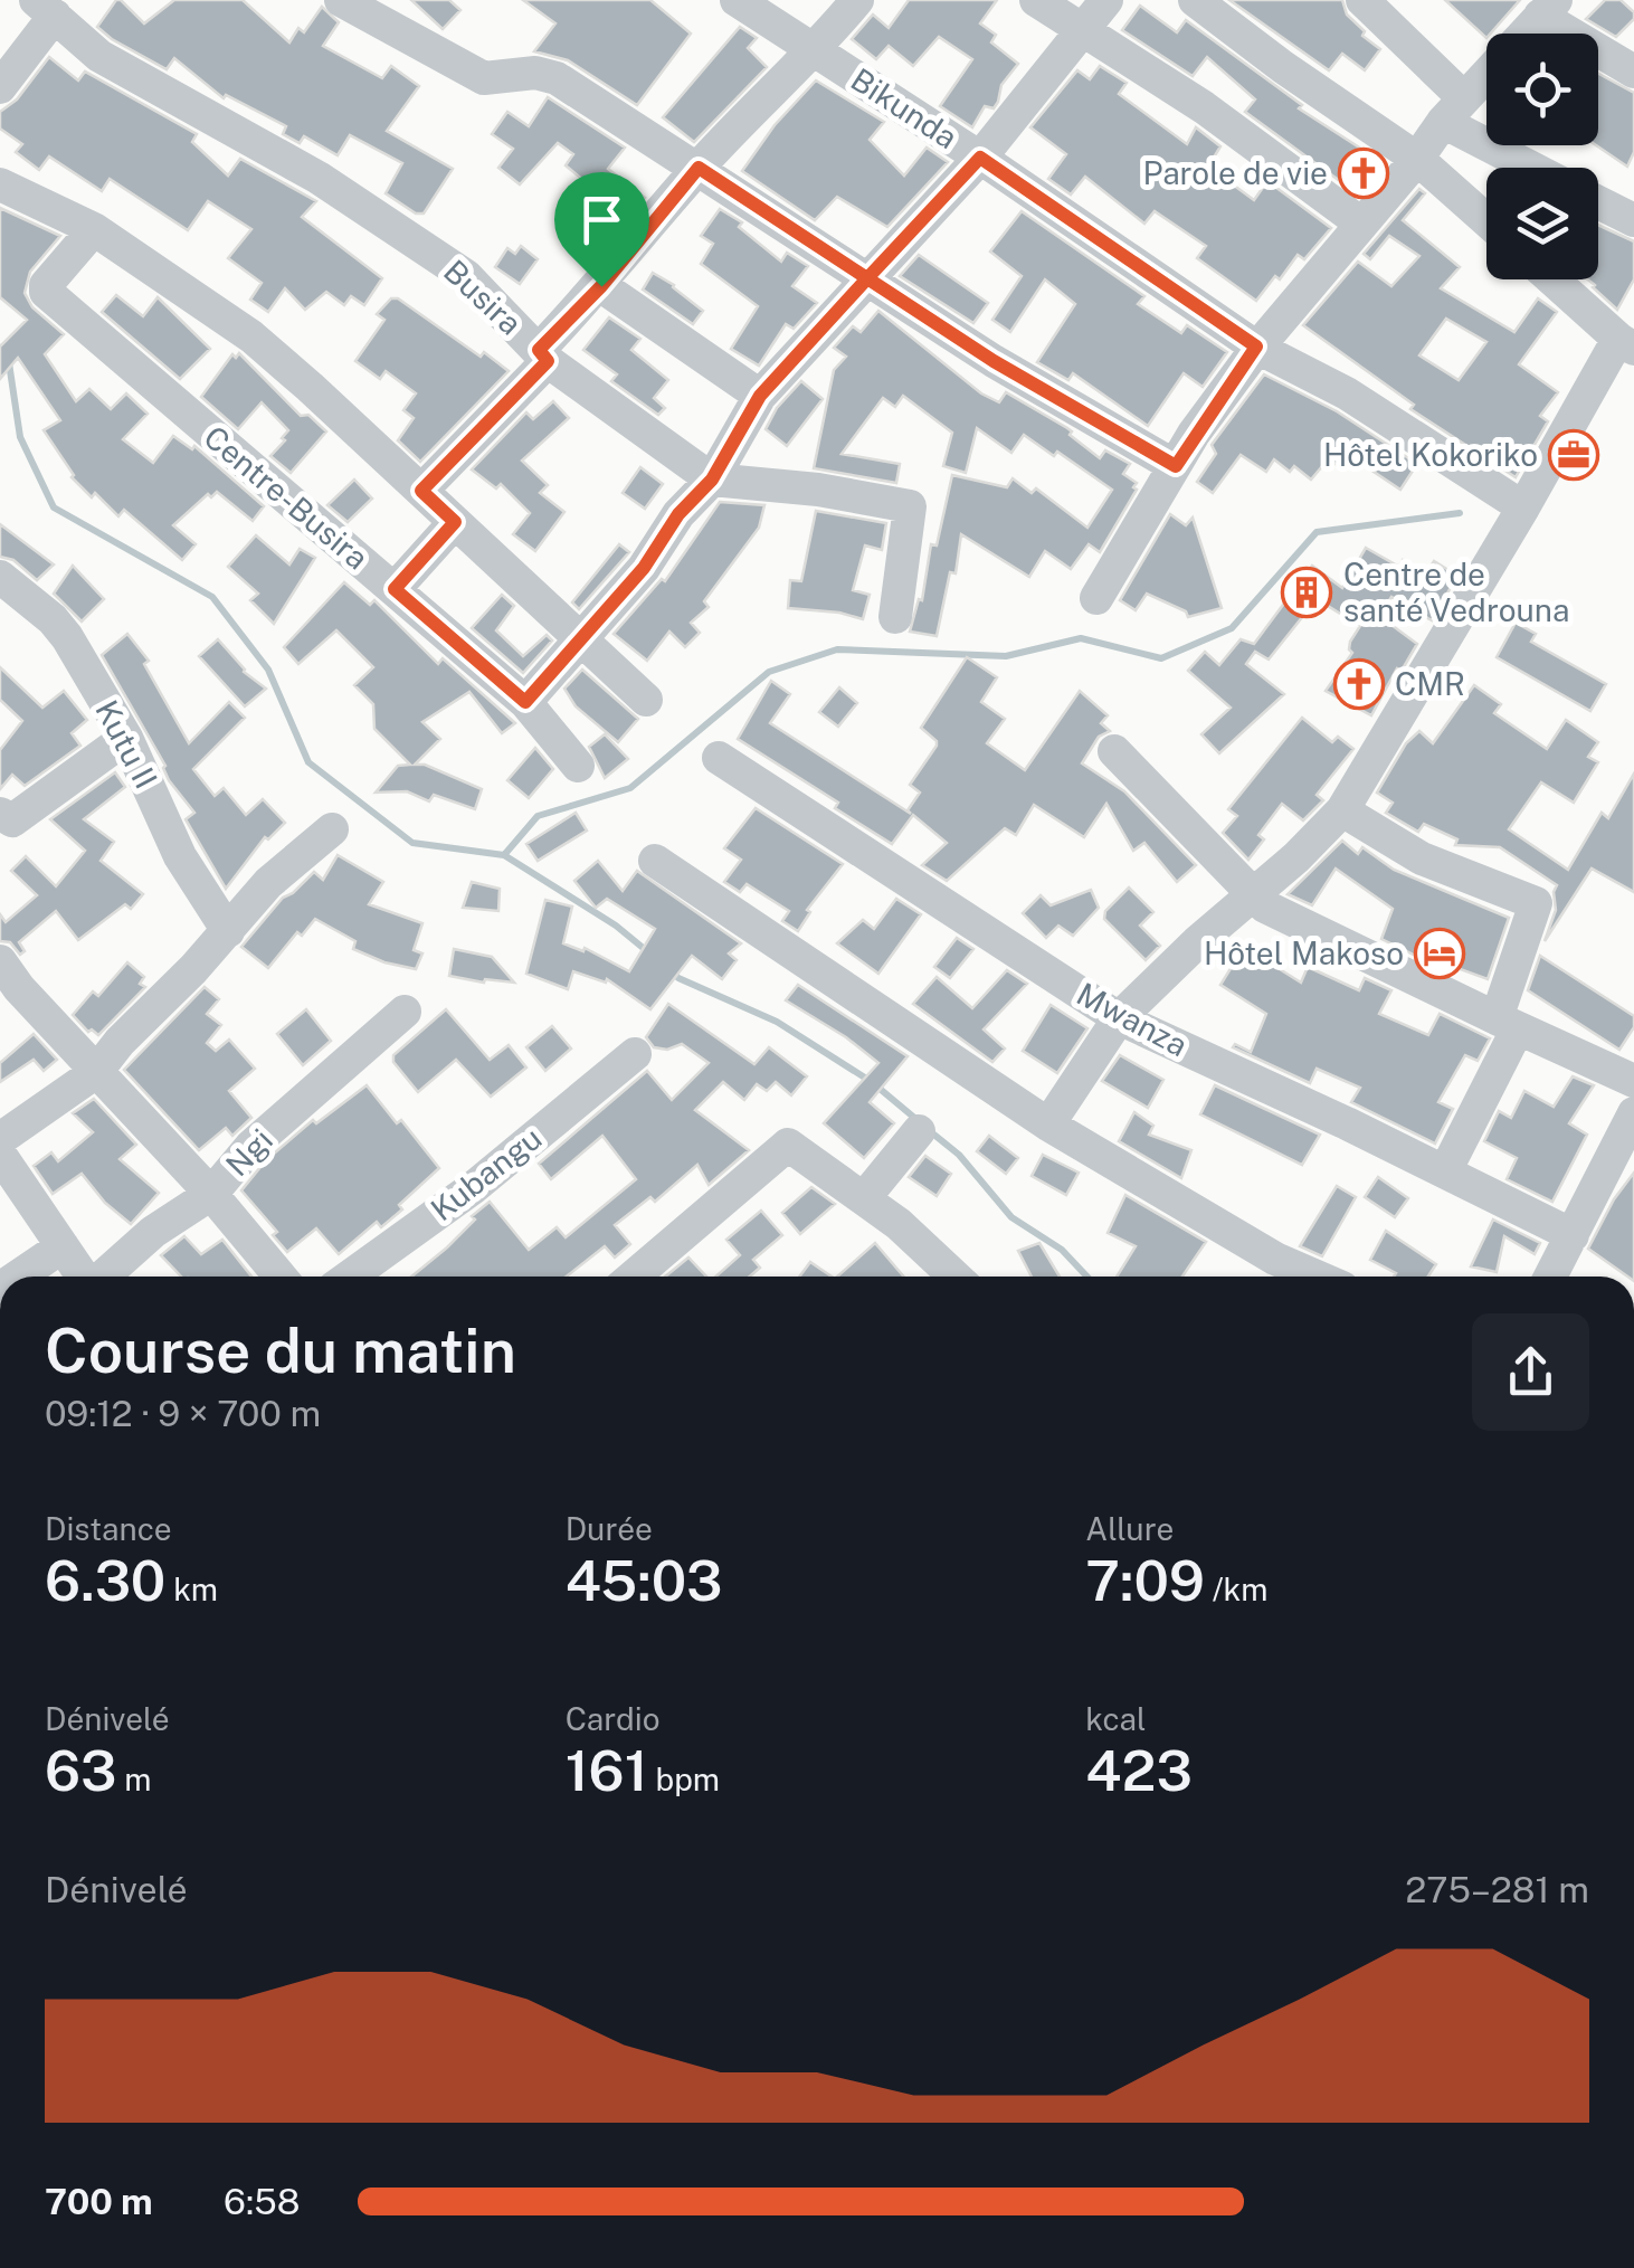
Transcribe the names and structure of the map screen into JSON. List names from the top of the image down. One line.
{"streets":{"street":["Bikunda","Busira","Centre-Busira","Kutu II","Mwanza","Ngi","Kubangu"]},"places":{"church":["Parole de vie","CMR"],"office":["Hôtel Kokoriko"],"building":["Centre de santé Vedrouna"],"hotel":["Hôtel Makoso"]},"page":{"heading":["Course du matin","09:12 · 9 × 700 m"],"stats":[["Distance","6.30 km"],["Durée","45:03"],["Allure","7:09 /km"],["Dénivelé","63 m"],["Cardio","161 bpm"],["kcal","423"]],"chart":["Dénivelé","275–281 m"],"list":[{"name":"700 m","note":"6:58"}]}}
